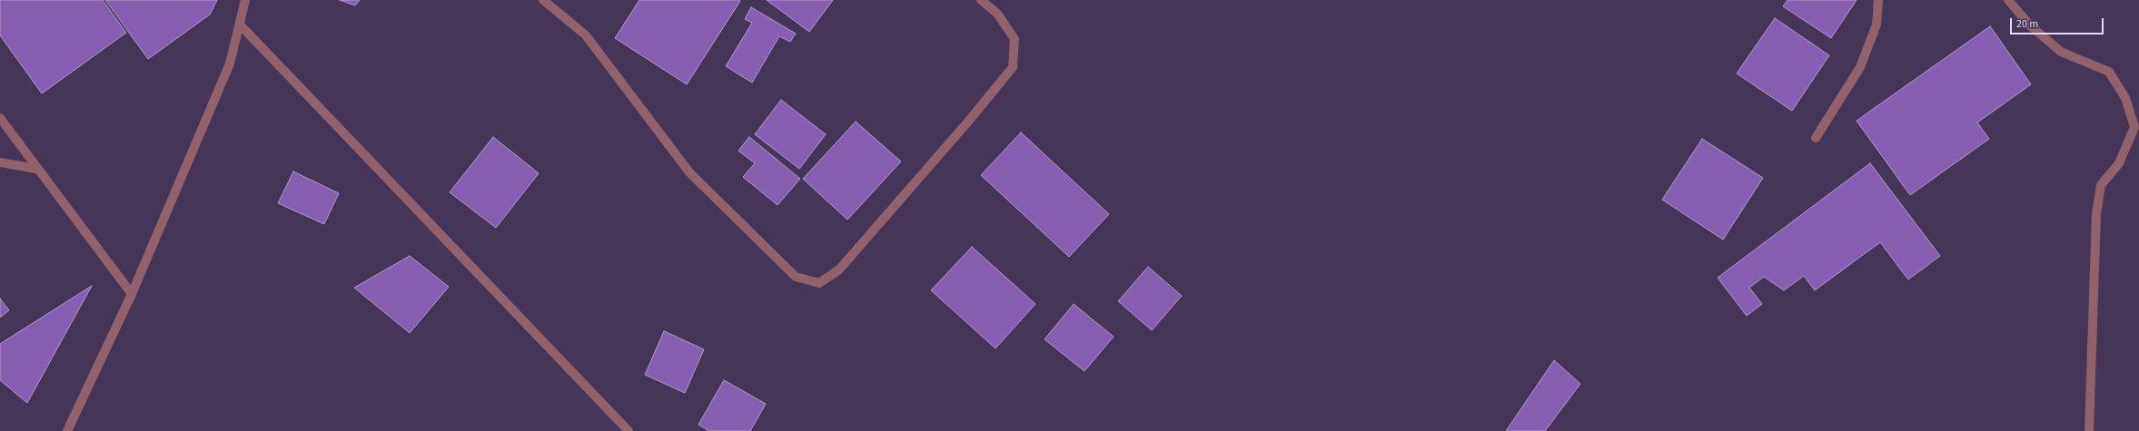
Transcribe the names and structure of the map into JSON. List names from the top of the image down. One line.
{"scale_bar":"20 m"}
